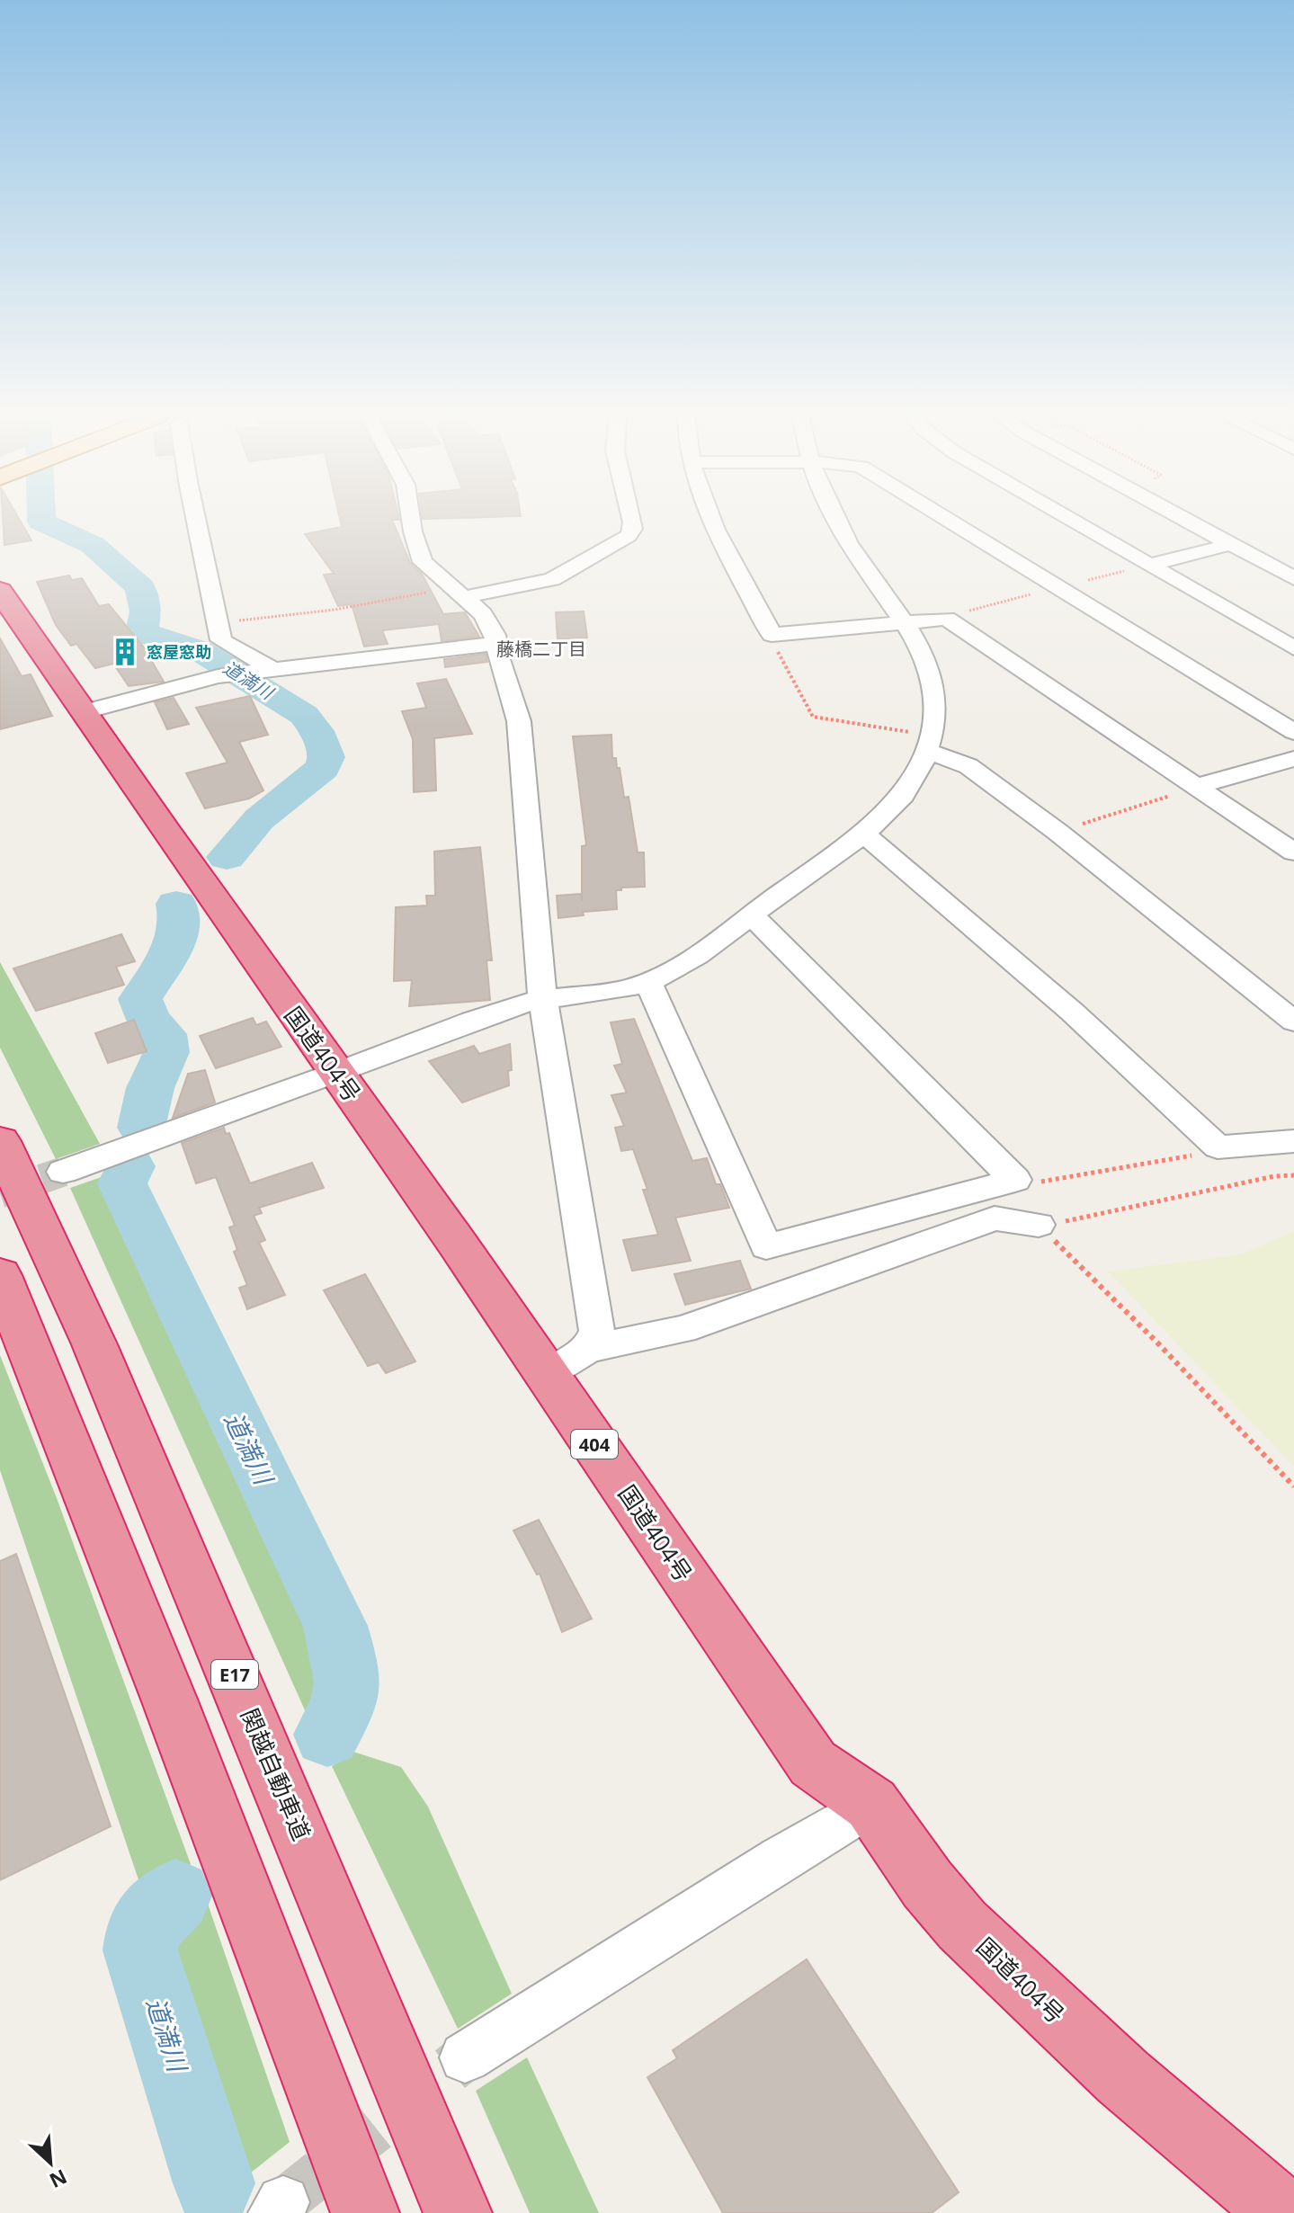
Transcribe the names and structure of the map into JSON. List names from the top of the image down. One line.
{"streets":{"highway":["国道404号","404","E17","関越自動車道"]},"districts":["藤橋二丁目"],"water":["道満川"],"places":{"building":["窓屋窓助"]},"north":"bottom right"}
